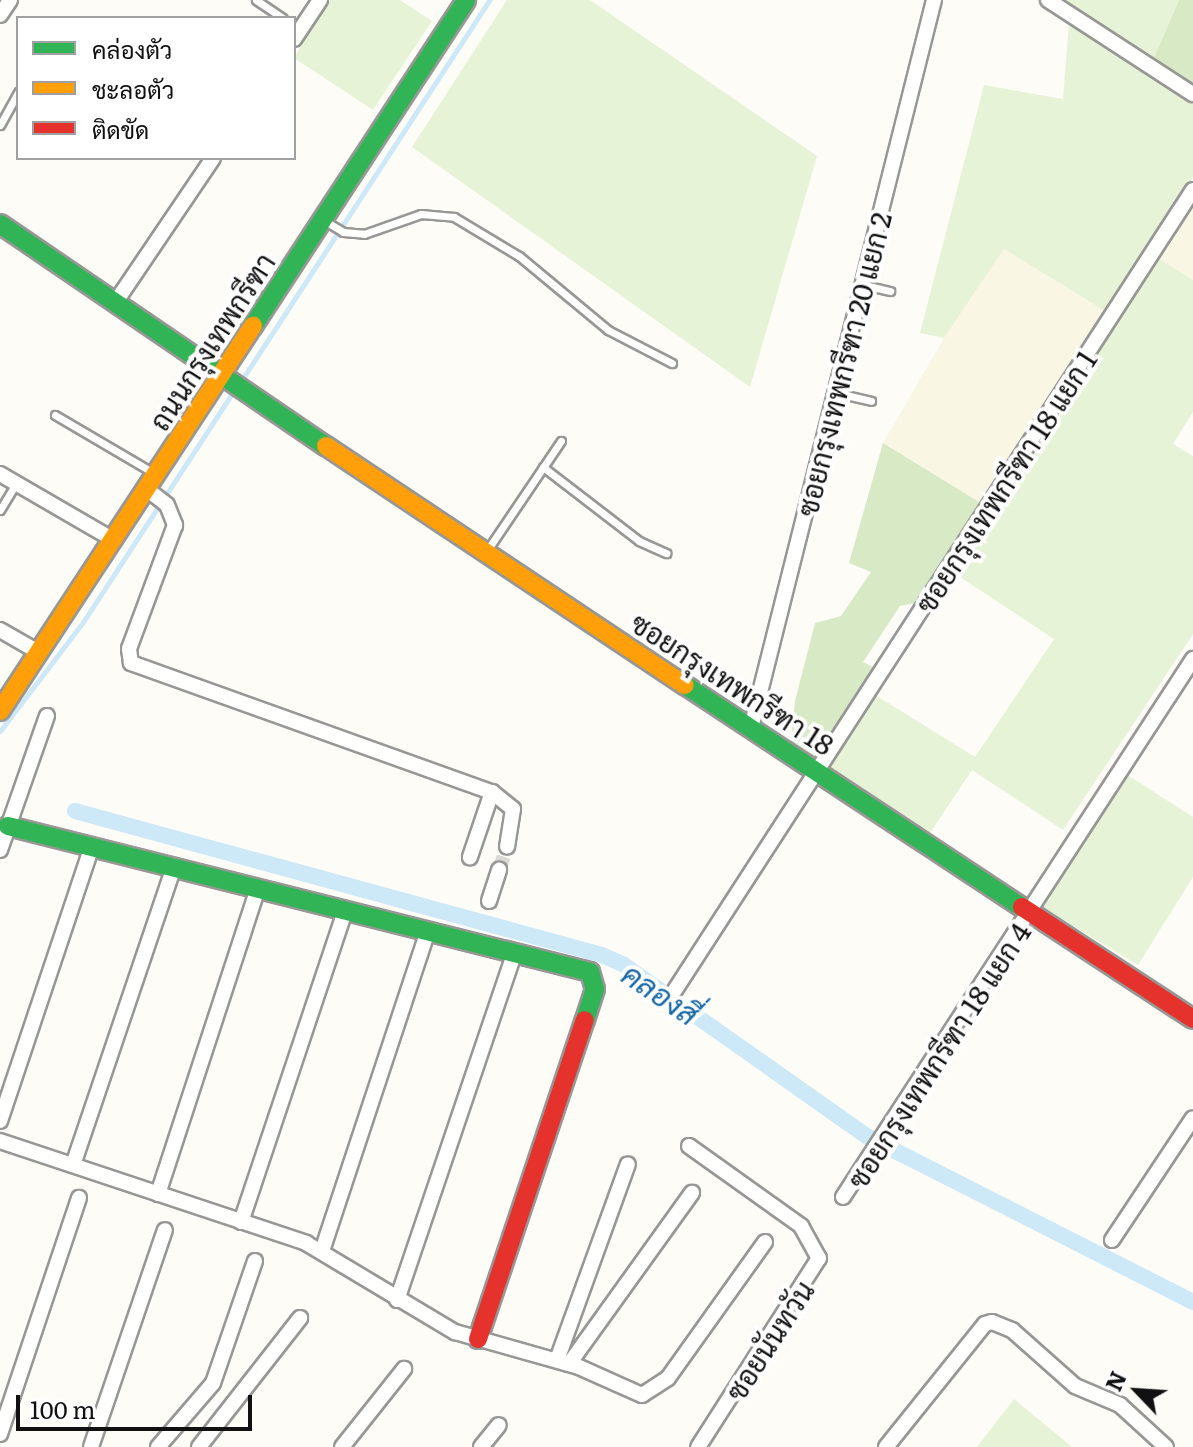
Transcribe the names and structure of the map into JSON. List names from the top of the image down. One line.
{"streets":{"street":["ถนนกรุงเทพกรีฑา","ซอยกรุงเทพกรีฑา 20 แยก 2","ซอยกรุงเทพกรีฑา 18 แยก 1","ซอยกรุงเทพกรีฑา 18","ซอยกรุงเทพกรีฑา 18 แยก 4","ซอยนันทวัน"]},"crossings":[["ถนนกรุงเทพกรีฑา","ซอยกรุงเทพกรีฑา 18"],["ซอยกรุงเทพกรีฑา 20 แยก 2","ซอยกรุงเทพกรีฑา 18"],["ซอยกรุงเทพกรีฑา 18 แยก 1","ซอยกรุงเทพกรีฑา 18"],["ซอยกรุงเทพกรีฑา 18","ซอยกรุงเทพกรีฑา 18 แยก 4"]],"water":["คลองสี่"],"legend":["คล่องตัว","ชะลอตัว","ติดขัด"],"scale_bar":"100 m","north":"top left"}
